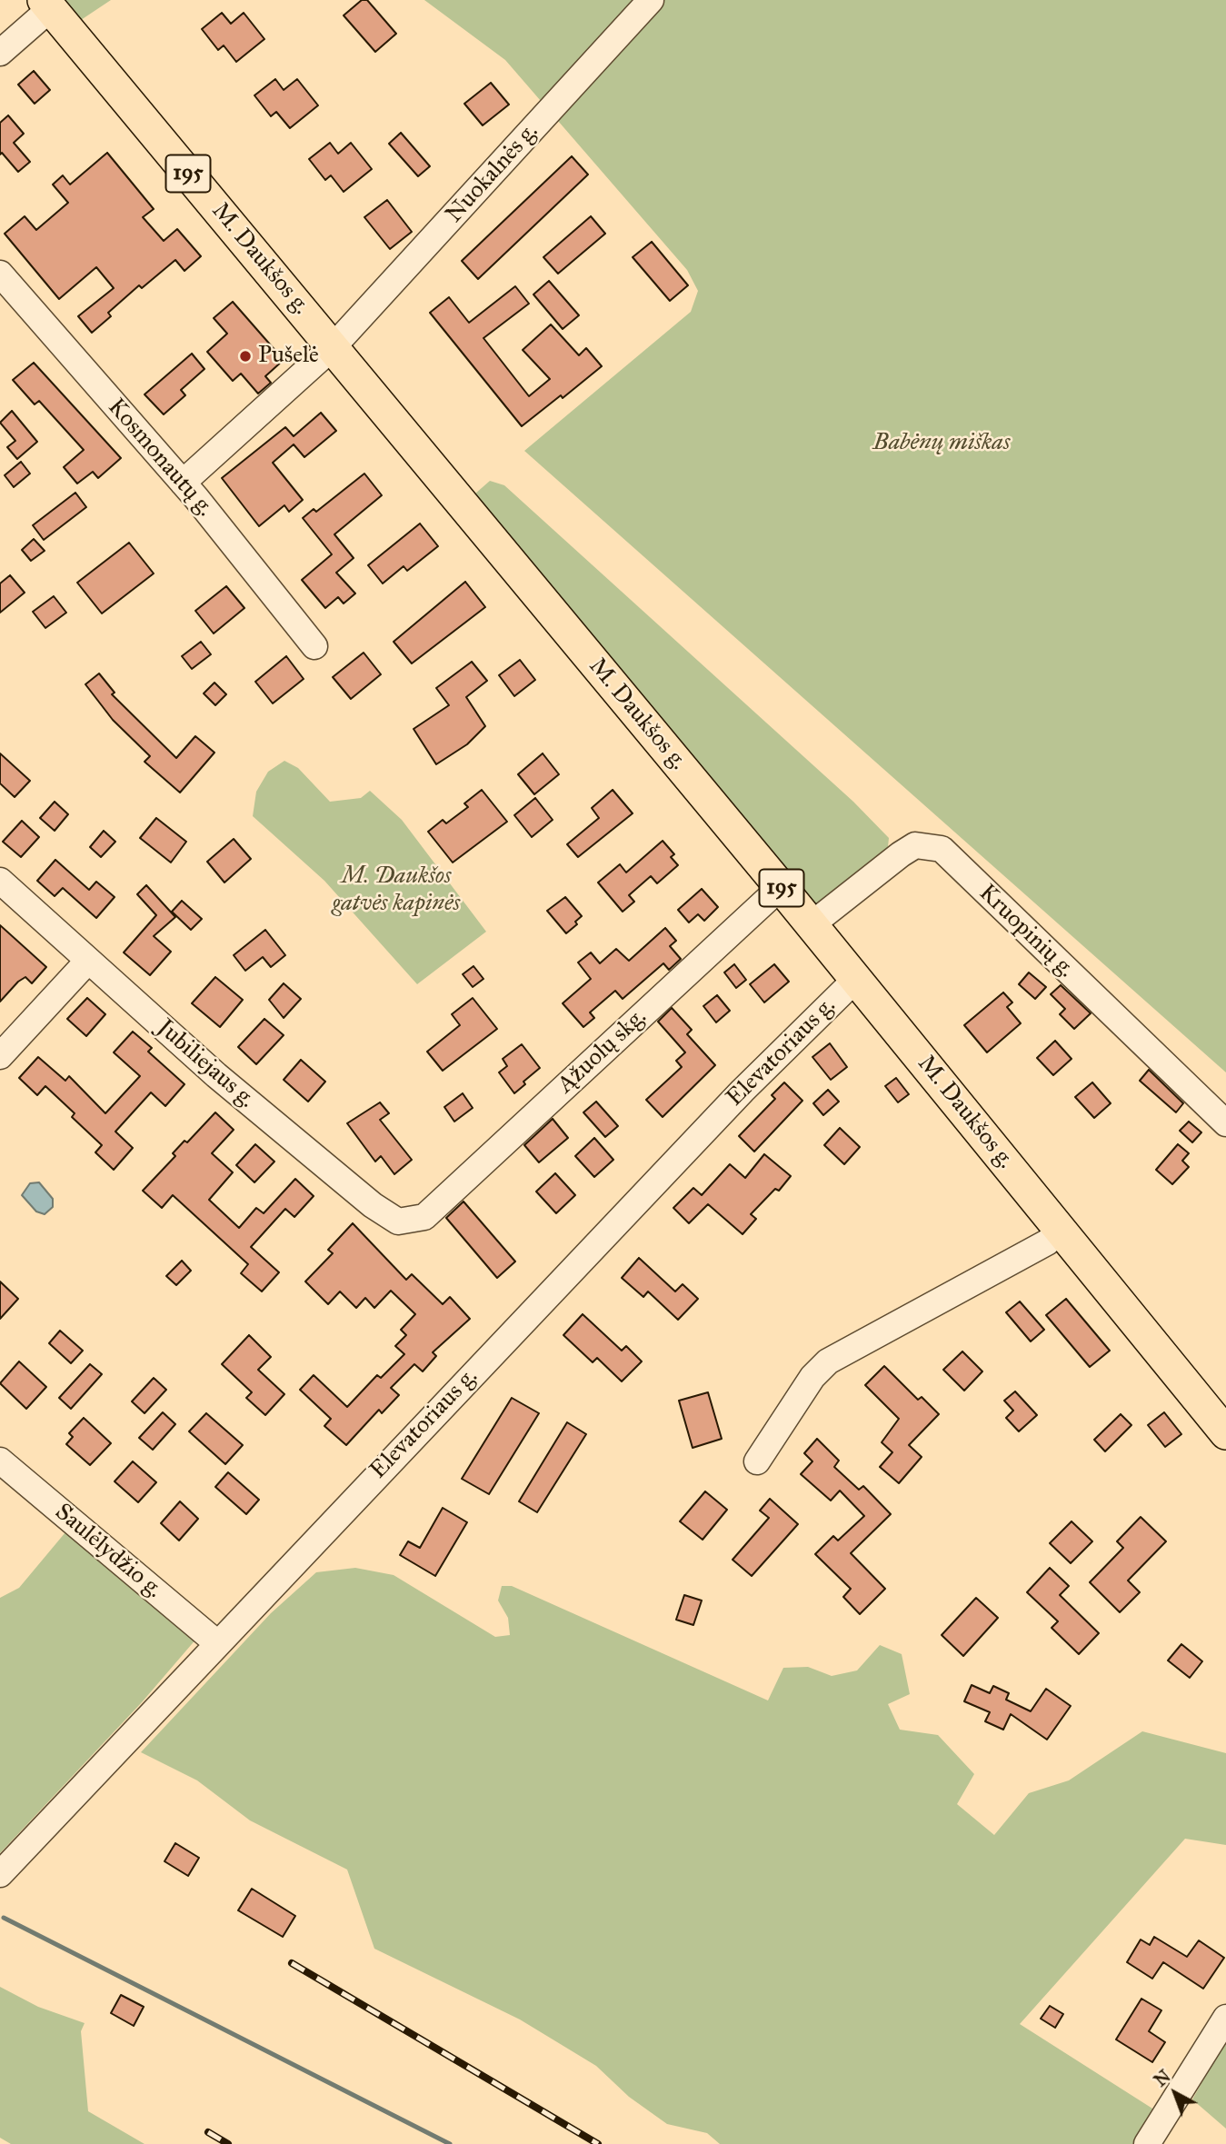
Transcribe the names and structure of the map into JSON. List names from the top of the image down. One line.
{"streets":{"main road":["195","M. Daukšos g."],"street":["Nuokalnės g.","Kosmonautų g.","Kruopinių g.","Ąžuolų skg.","Elevatoriaus g.","Jubiliejaus g.","Saulėlydžio g."]},"crossings":[["Nuokalnės g.","M. Daukšos g."],["Nuokalnės g.","Kosmonautų g."],["M. Daukšos g.","Kruopinių g."],["M. Daukšos g.","Ąžuolų skg."],["M. Daukšos g.","Elevatoriaus g."],["Ąžuolų skg.","Jubiliejaus g."],["Elevatoriaus g.","Saulėlydžio g."]],"parks":["Babėnų miškas","M. Daukšos gatvės kapinės"],"places":["Pušelė"],"north":"top left"}
